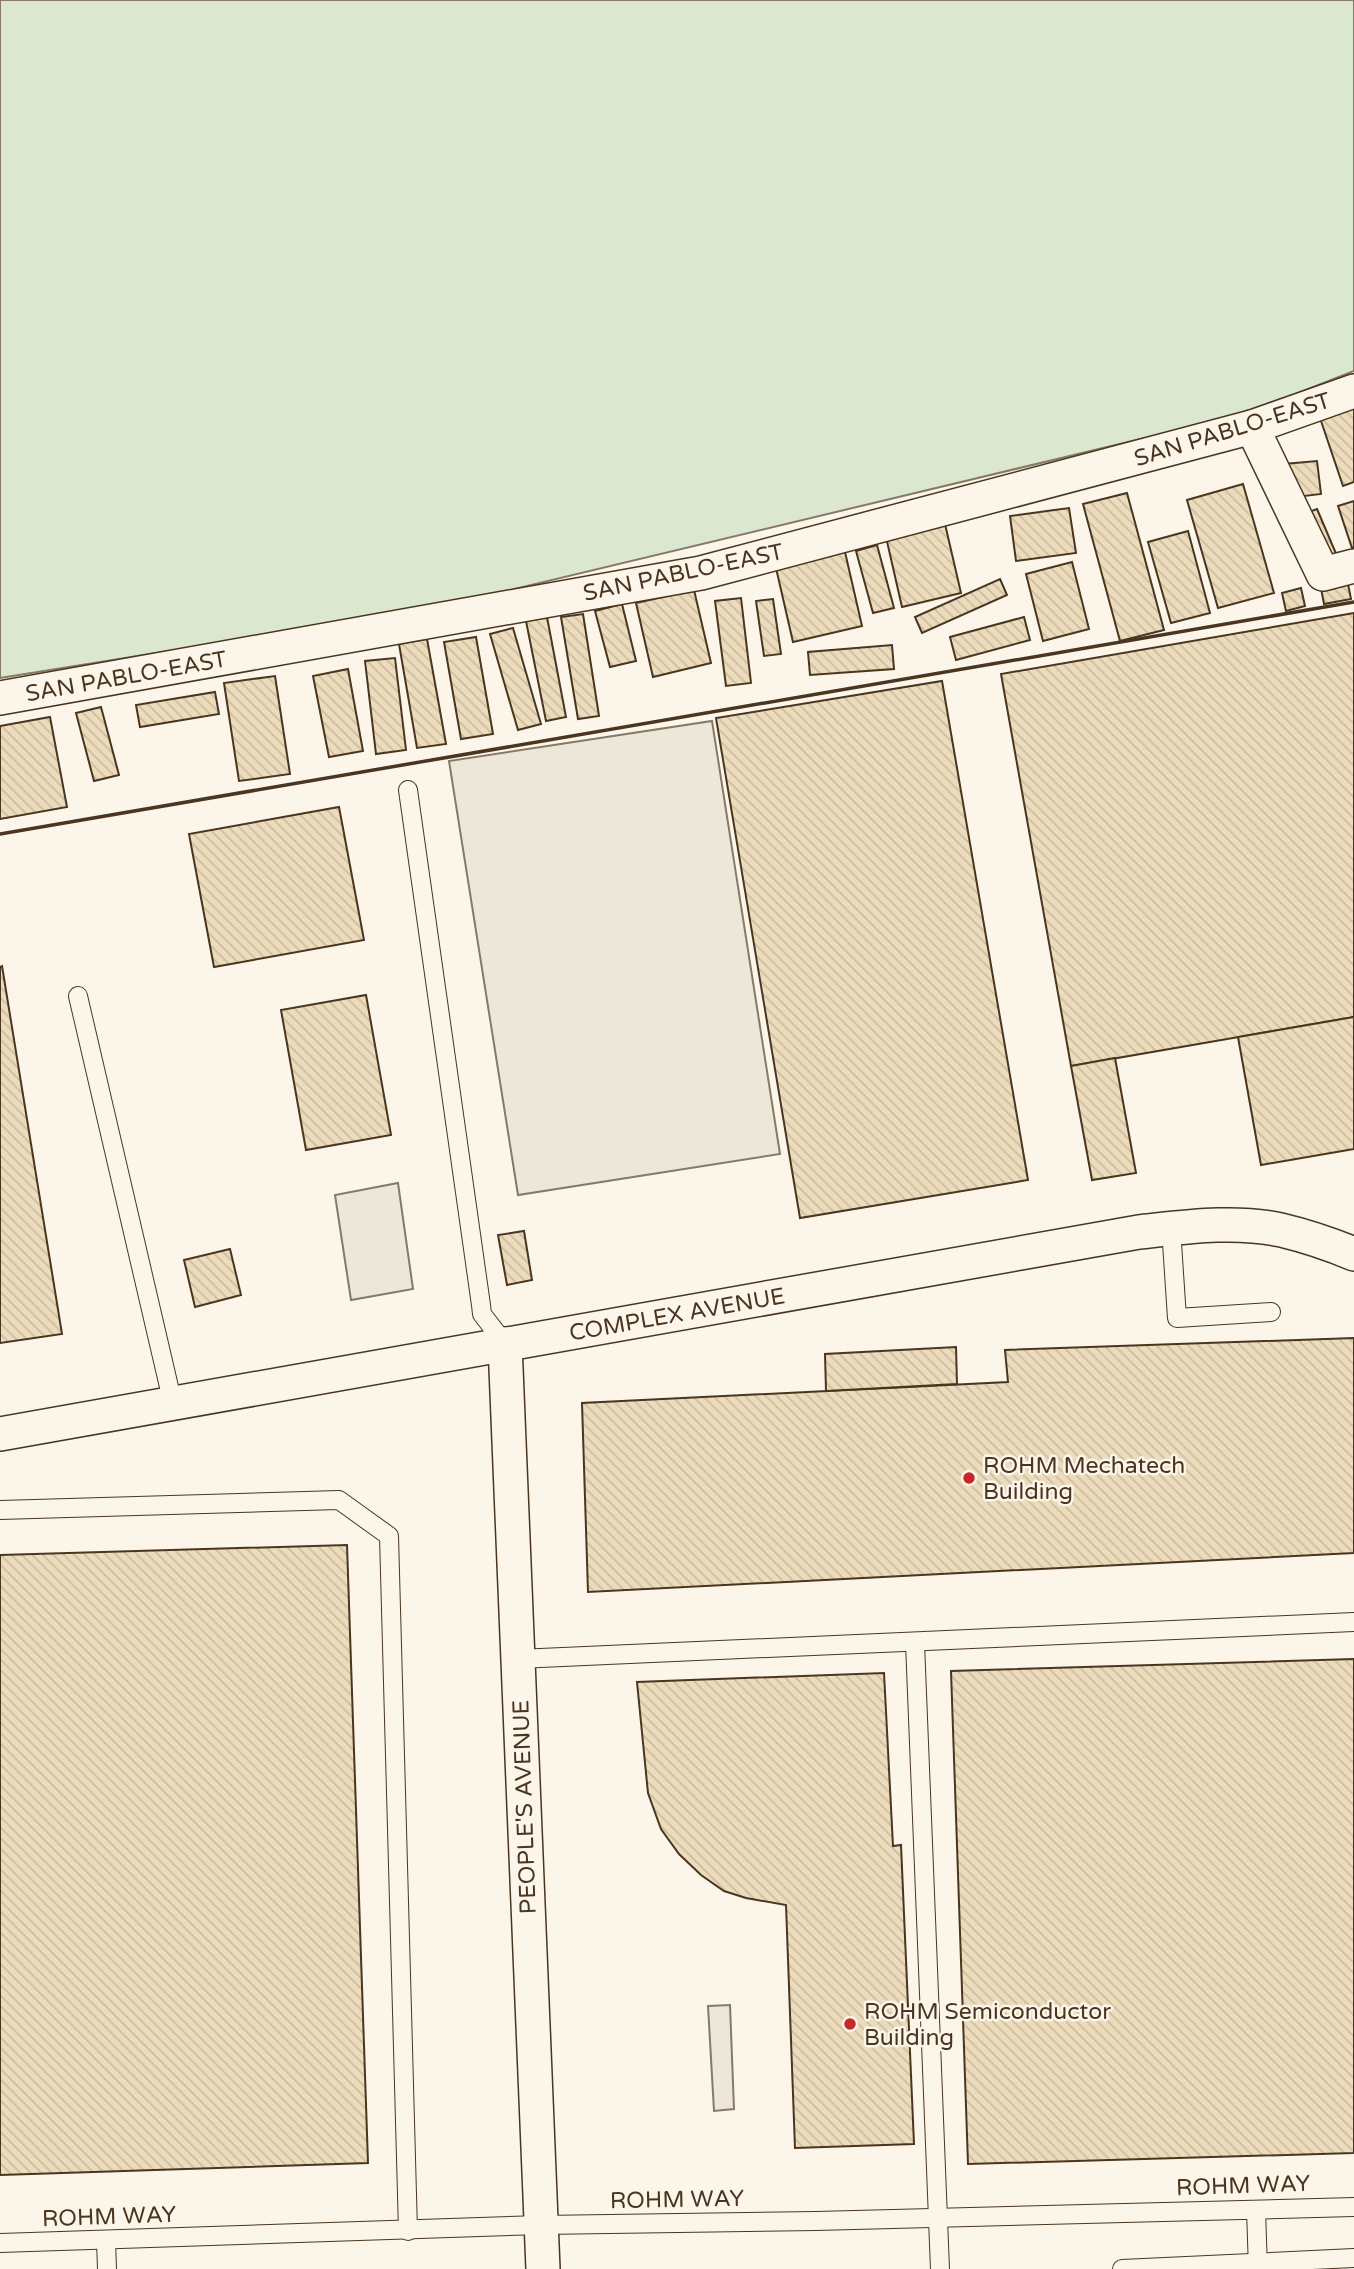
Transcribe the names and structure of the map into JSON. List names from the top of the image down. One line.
{"streets":{"street":["SAN PABLO-EAST","COMPLEX AVENUE","PEOPLE'S AVENUE"],"lane":["ROHM WAY"]},"crossings":[["COMPLEX AVENUE","PEOPLE'S AVENUE"],["PEOPLE'S AVENUE","ROHM WAY"]],"places":["ROHM Mechatech Building","ROHM Semiconductor Building"]}
